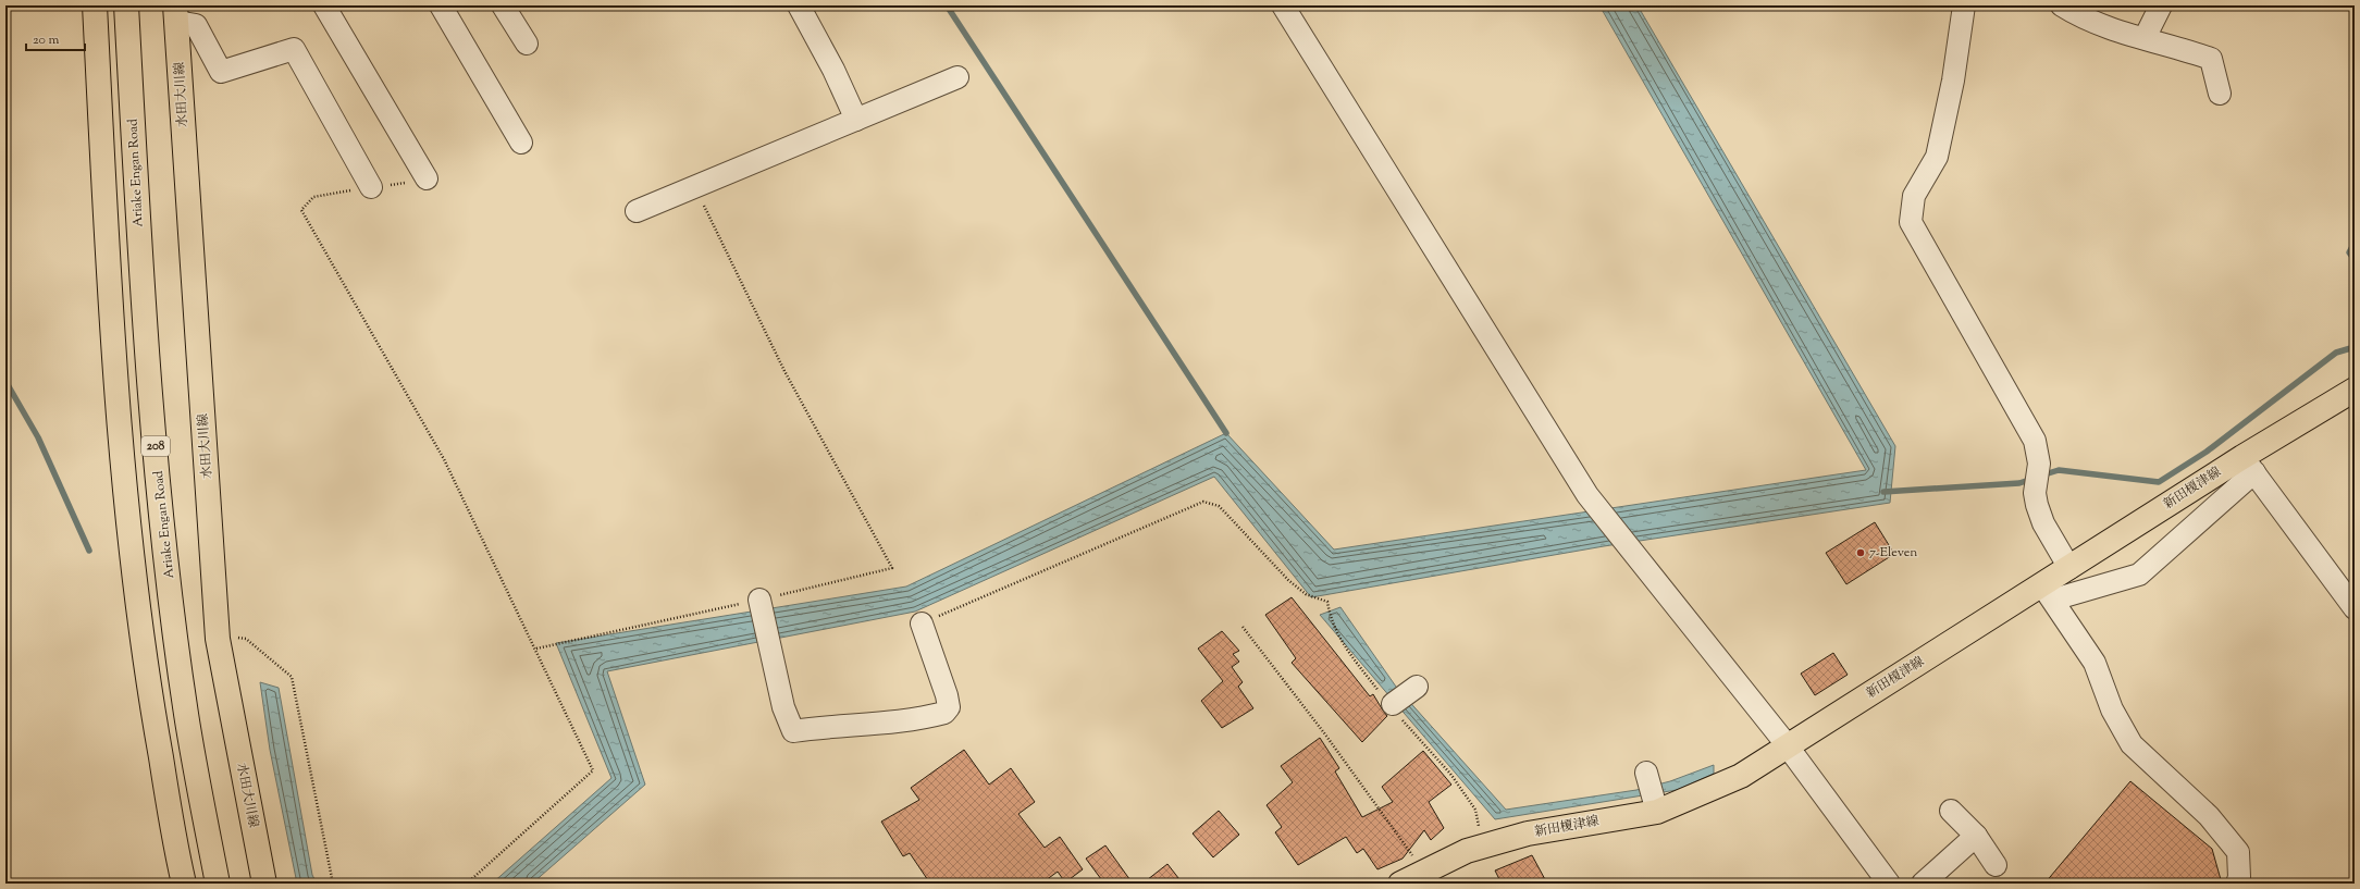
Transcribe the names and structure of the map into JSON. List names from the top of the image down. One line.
{"streets":{"main road":["水田大川線","Ariake Engan Road","208","新田榎津線"]},"places":["7-Eleven"],"scale_bar":"20 m"}
